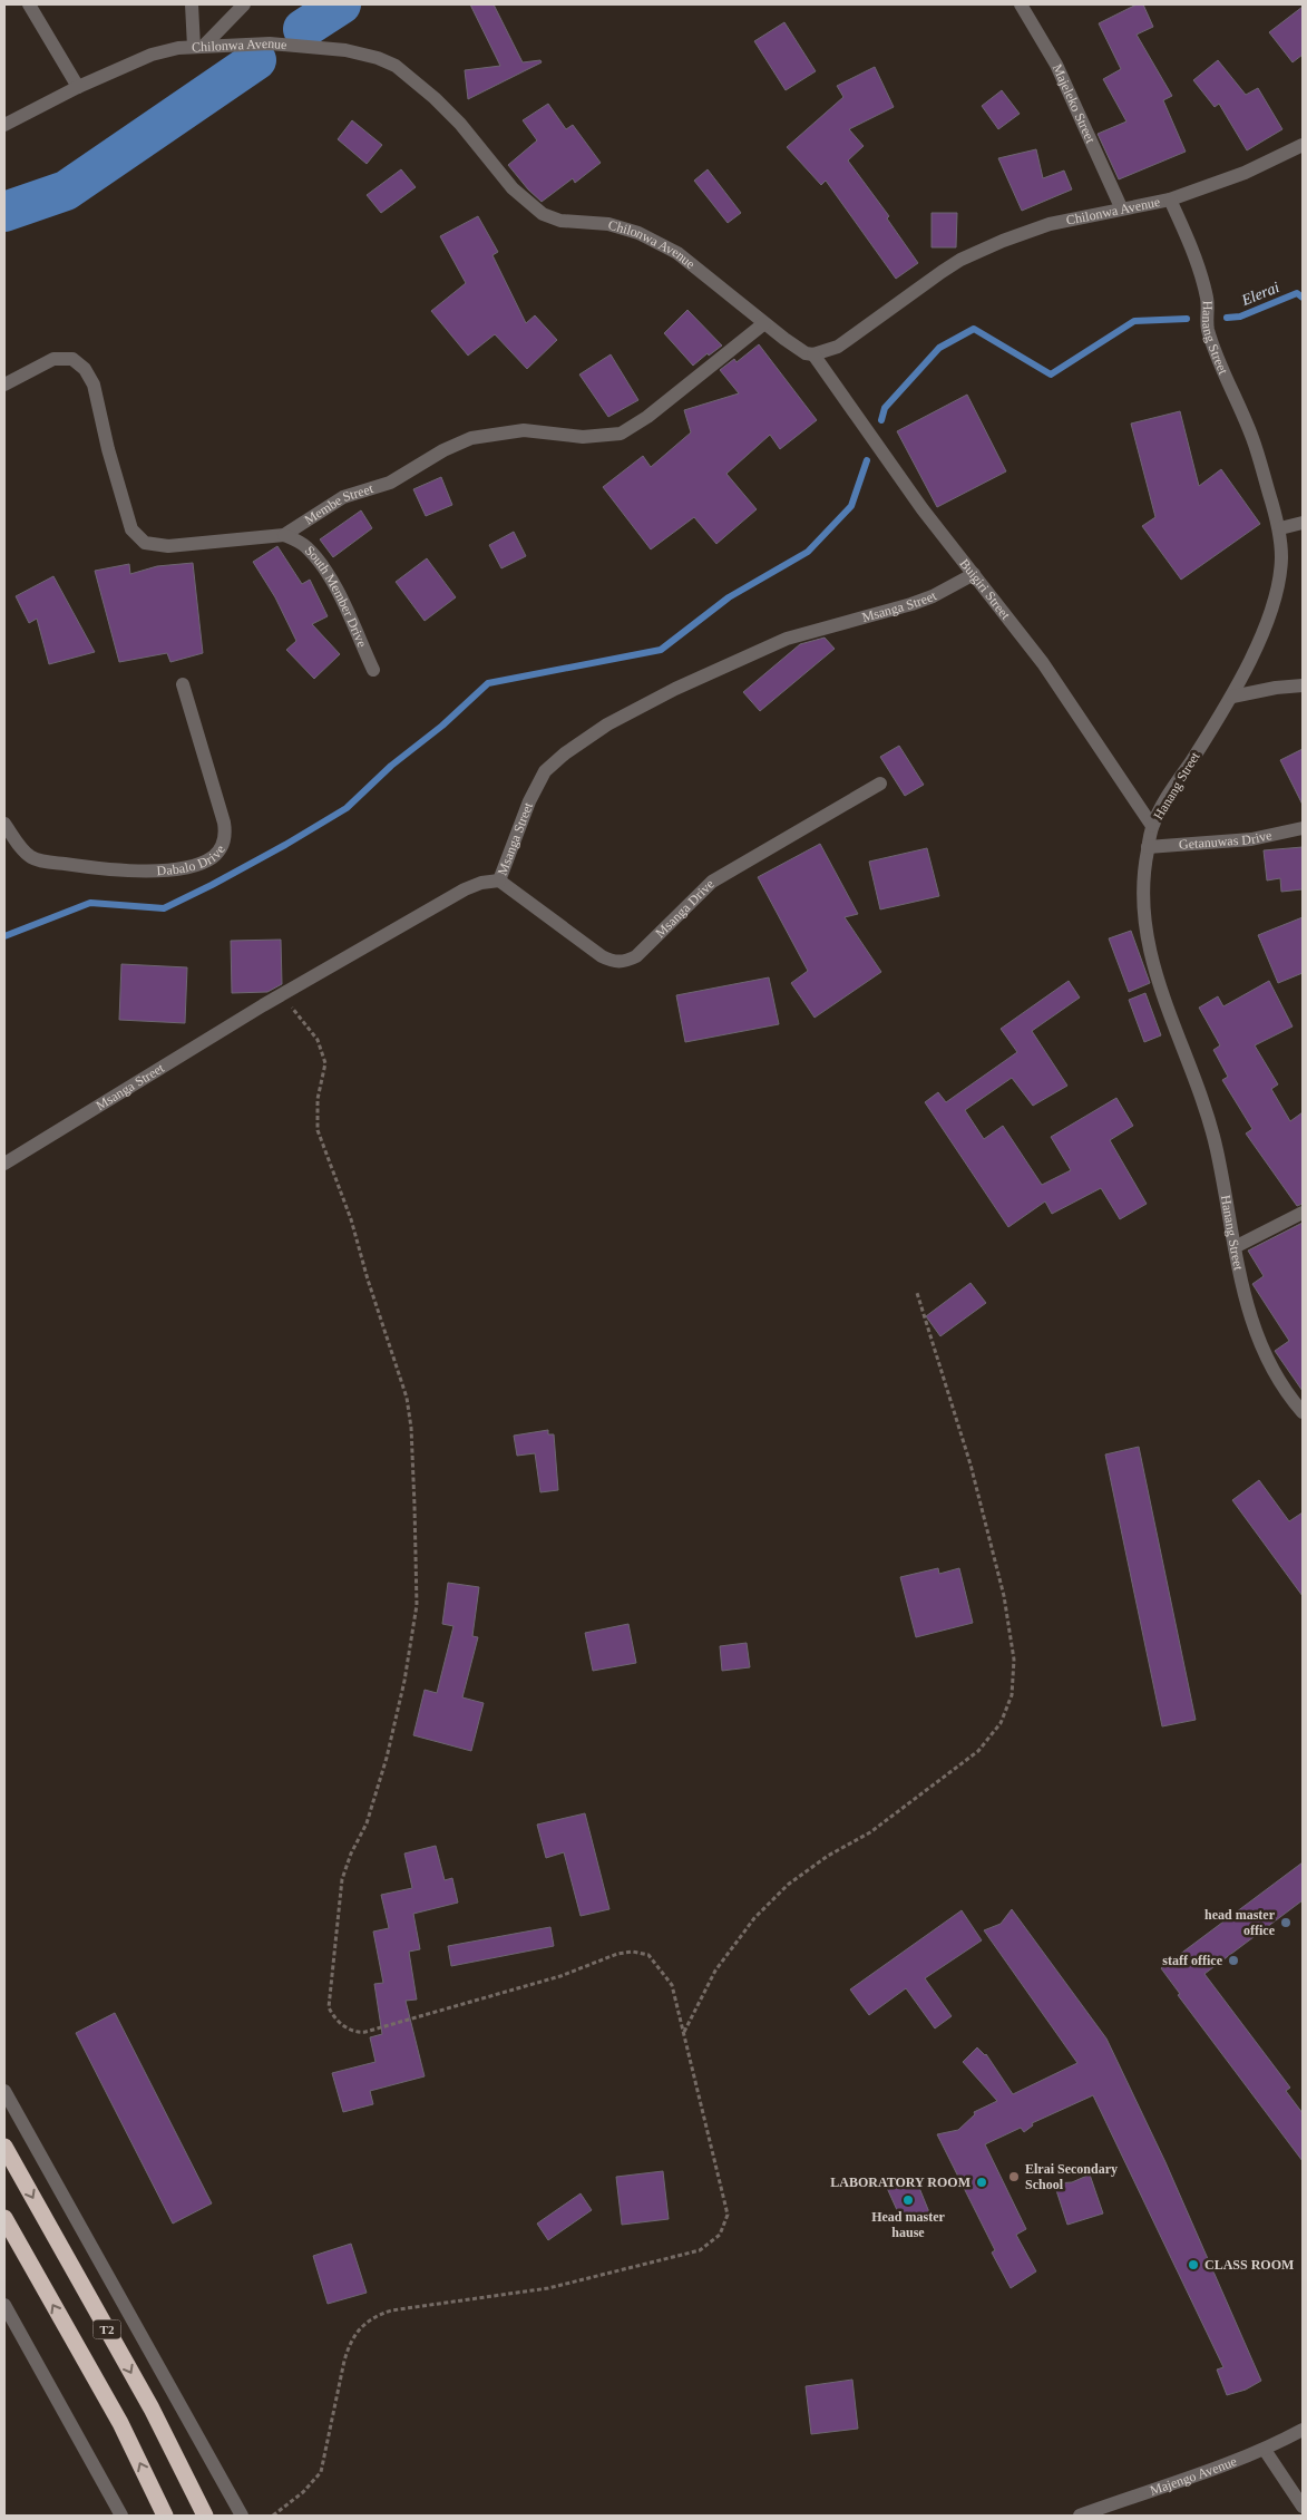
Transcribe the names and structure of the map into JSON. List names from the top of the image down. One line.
{"streets":{"highway":["T2"],"street":["Chilonwa Avenue","Majeleko Street","Hanang Street","Membe Street","Buigiri Street","South Member Drive","Msanga Street","Getanuwas Drive","Dabalo Drive","Msanga Drive","Majengo Avenue"]},"crossings":[["Chilonwa Avenue","Majeleko Street"],["Chilonwa Avenue","Hanang Street"],["Chilonwa Avenue","Membe Street"],["Chilonwa Avenue","Buigiri Street"],["Hanang Street","Buigiri Street"],["Hanang Street","Getanuwas Drive"],["Membe Street","South Member Drive"],["Buigiri Street","Msanga Street"],["Msanga Street","Msanga Drive"]],"water":["Elerai"],"places":["head master office","staff office","Elrai Secondary School","LABORATORY ROOM","Head master hause","CLASS ROOM"]}
